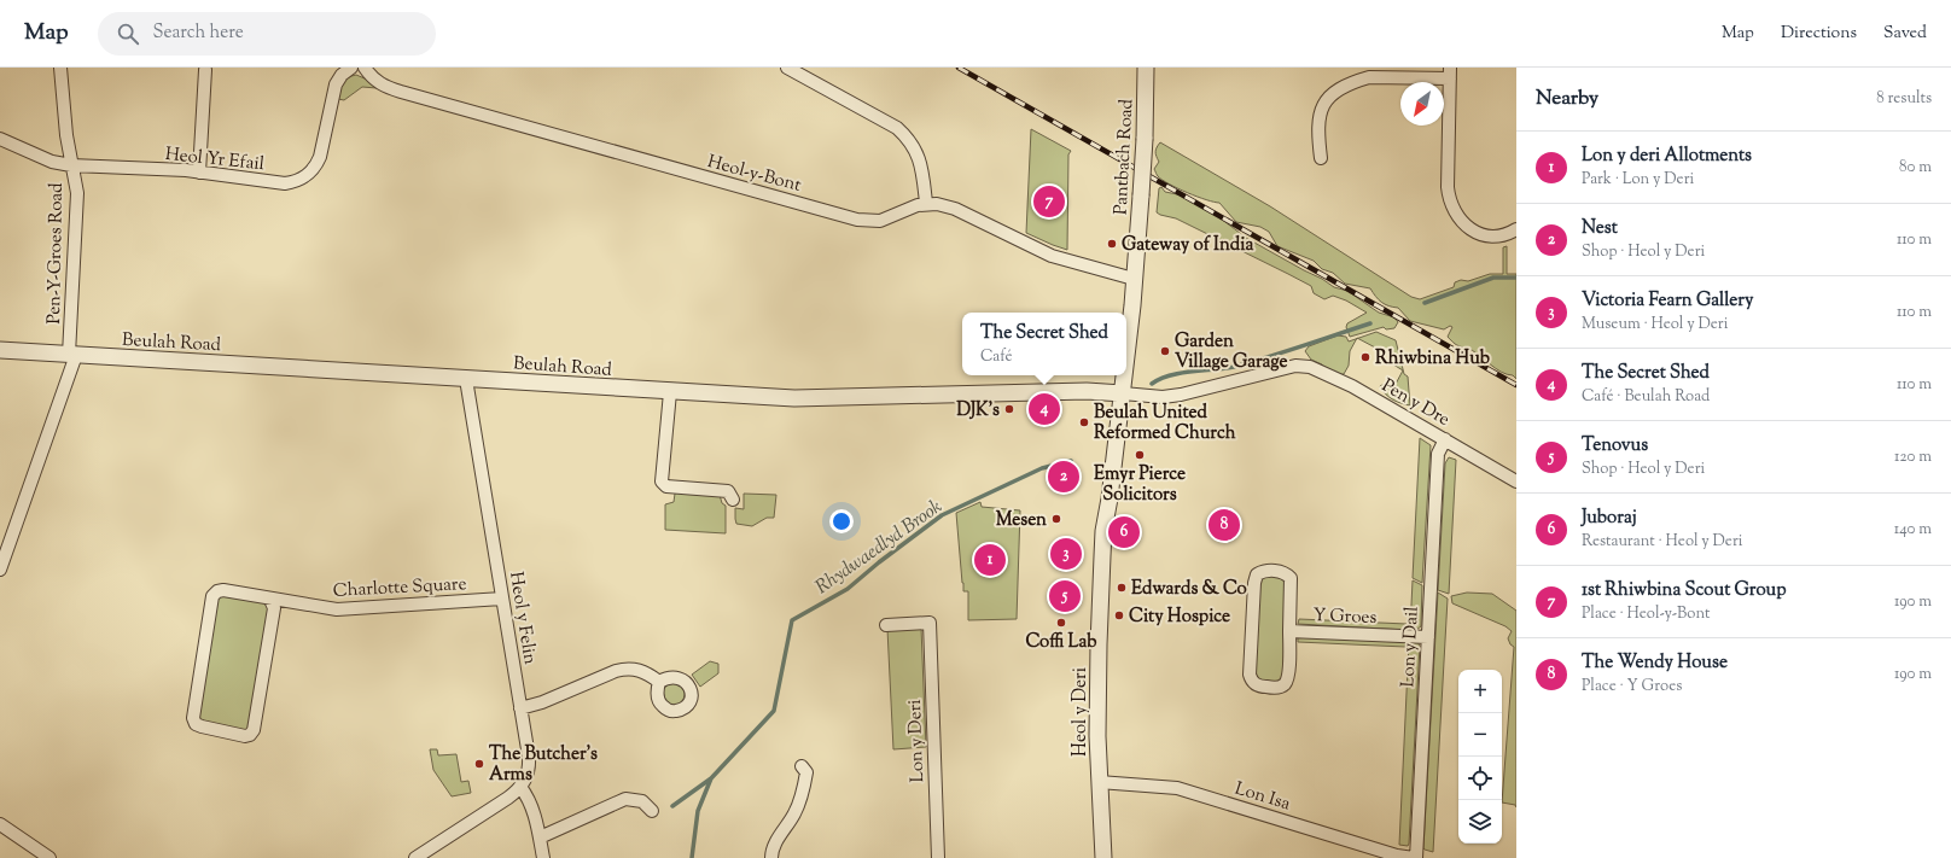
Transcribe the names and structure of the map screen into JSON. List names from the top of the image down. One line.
{"streets":{"street":["Pantbach Road","Heol Yr Efail","Heol-y-Bont","Pen-Y-Groes Road","Beulah Road","Pen y Dre","Charlotte Square","Y Groes","Heol y Felin","Lon y Dail","Heol y Deri","Lon y Deri","Lon Isa"]},"crossings":[["Pantbach Road","Beulah Road"],["Pantbach Road","Pen y Dre"],["Pantbach Road","Heol y Deri"],["Heol Yr Efail","Pen-Y-Groes Road"],["Pen-Y-Groes Road","Beulah Road"],["Beulah Road","Pen y Dre"],["Beulah Road","Heol y Felin"],["Beulah Road","Heol y Deri"],["Pen y Dre","Lon y Dail"],["Pen y Dre","Heol y Deri"],["Charlotte Square","Heol y Felin"],["Y Groes","Lon y Dail"],["Lon y Dail","Lon Isa"],["Heol y Deri","Lon Isa"]],"water":["Rhydwaedlyd Brook"],"places":["Gateway of India","Garden Village Garage","Rhiwbina Hub","DJK's","Beulah United Reformed Church","Emyr Pierce Solicitors","Mesen","Edwards & Co","City Hospice","Coffi Lab","The Butcher's Arms"],"north":"bottom left","page":{"header":"Map","search":"Search here","nav":["Map","Directions","Saved"],"heading":["Nearby","8 results"],"list":[{"mark":"1","name":"Lon y deri Allotments","note":"Park · Lon y Deri","value":"80 m"},{"mark":"2","name":"Nest","note":"Shop · Heol y Deri","value":"110 m"},{"mark":"3","name":"Victoria Fearn Gallery","note":"Museum · Heol y Deri","value":"110 m"},{"mark":"4","name":"The Secret Shed","note":"Café · Beulah Road","value":"110 m"},{"mark":"5","name":"Tenovus","note":"Shop · Heol y Deri","value":"120 m"},{"mark":"6","name":"Juboraj","note":"Restaurant · Heol y Deri","value":"140 m"},{"mark":"7","name":"1st Rhiwbina Scout Group","note":"Place · Heol-y-Bont","value":"190 m"},{"mark":"8","name":"The Wendy House","note":"Place · Y Groes","value":"190 m"}],"pins":["7","4","2","8","6","3","1","5"],"popup":["The Secret Shed","Café"],"map_buttons":["+","−"]}}
